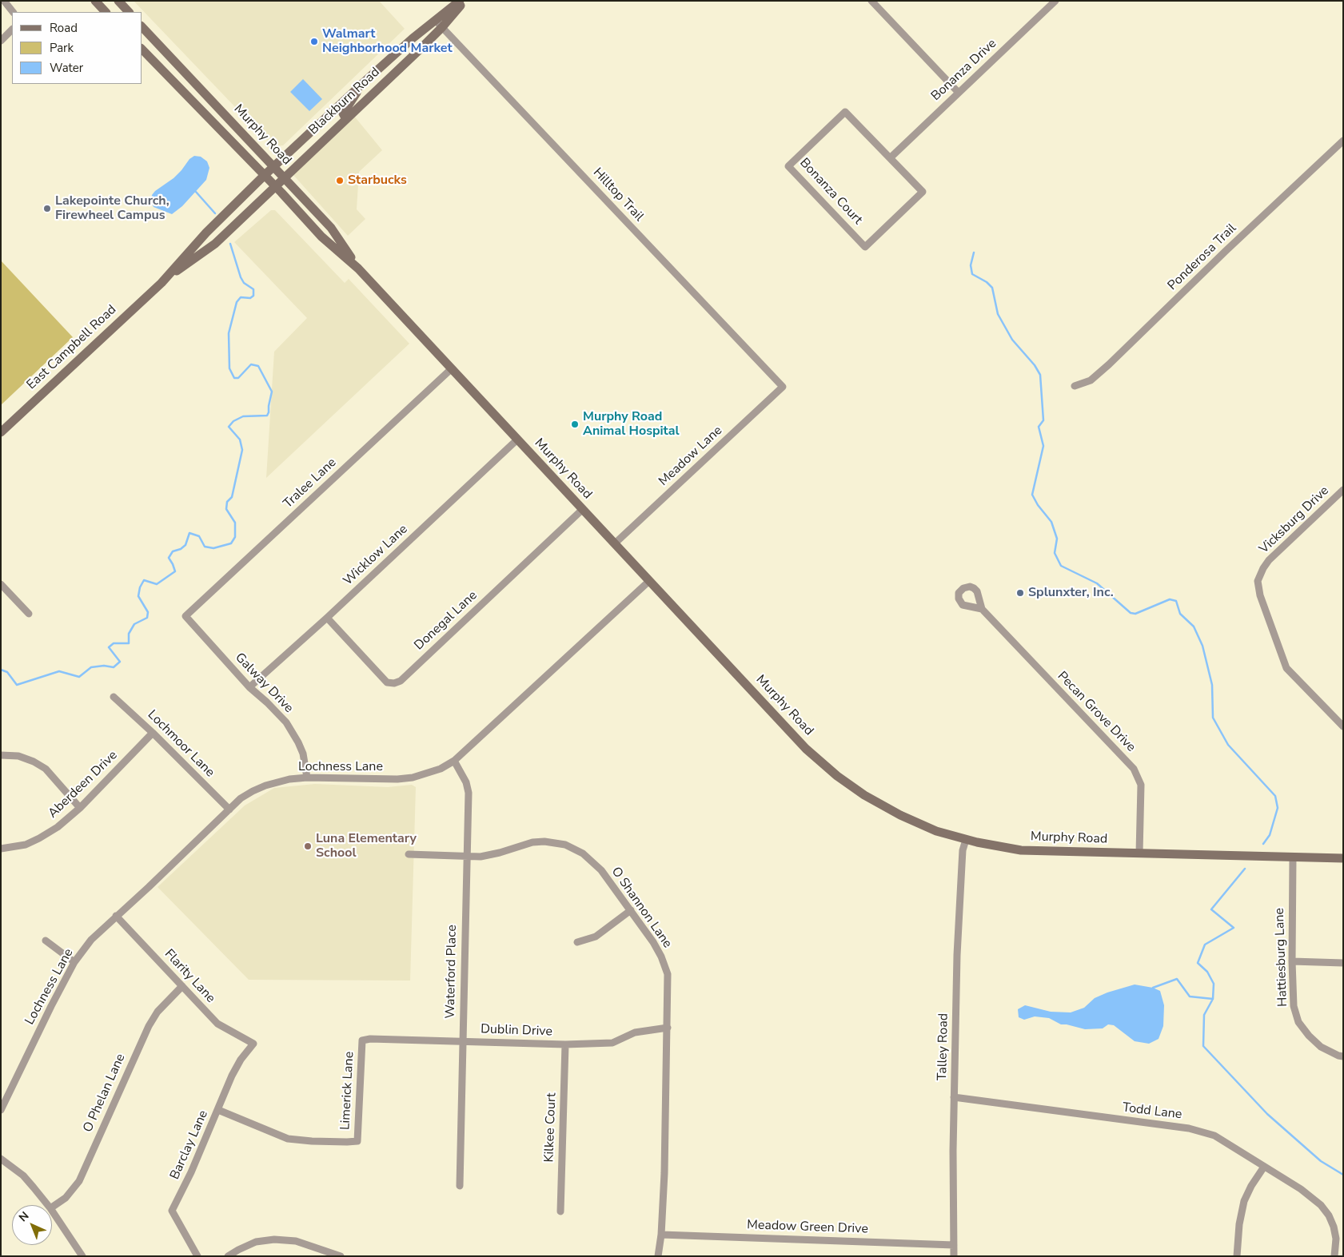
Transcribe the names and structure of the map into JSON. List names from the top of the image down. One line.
{"streets":{"main road":["Blackburn Road","Murphy Road","East Campbell Road"],"street":["Bonanza Drive","Bonanza Court","Hilltop Trail","Ponderosa Trail","Meadow Lane","Tralee Lane","Vicksburg Drive","Wicklow Lane","Donegal Lane","Galway Drive","Pecan Grove Drive","Lochmoor Lane","Lochness Lane","Aberdeen Drive","O Shannon Lane","Hattiesburg Lane","Waterford Place","Flarity Lane","Dublin Drive","Talley Road","Limerick Lane","O Phelan Lane","Todd Lane","Kilkee Court","Barclay Lane","Meadow Green Drive"]},"crossings":[["Bonanza Drive","Bonanza Court"],["Blackburn Road","Murphy Road"],["Blackburn Road","Hilltop Trail"],["Blackburn Road","East Campbell Road"],["Murphy Road","East Campbell Road"],["Murphy Road","Meadow Lane"],["Murphy Road","Tralee Lane"],["Murphy Road","Wicklow Lane"],["Murphy Road","Donegal Lane"],["Murphy Road","Pecan Grove Drive"],["Murphy Road","Lochness Lane"],["Murphy Road","Hattiesburg Lane"],["Murphy Road","Talley Road"],["Hilltop Trail","Meadow Lane"],["Tralee Lane","Galway Drive"],["Wicklow Lane","Donegal Lane"],["Wicklow Lane","Galway Drive"],["Galway Drive","Lochness Lane"],["Lochmoor Lane","Lochness Lane"],["Lochmoor Lane","Aberdeen Drive"],["Lochness Lane","Waterford Place"],["Lochness Lane","Flarity Lane"],["O Shannon Lane","Waterford Place"],["O Shannon Lane","Dublin Drive"],["O Shannon Lane","Meadow Green Drive"],["Waterford Place","Dublin Drive"],["Flarity Lane","O Phelan Lane"],["Flarity Lane","Barclay Lane"],["Dublin Drive","Limerick Lane"],["Dublin Drive","Kilkee Court"],["Talley Road","Todd Lane"],["Talley Road","Meadow Green Drive"],["Limerick Lane","Barclay Lane"]],"places":["Walmart Neighborhood Market","Starbucks","Lakepointe Church, Firewheel Campus","Murphy Road Animal Hospital","Splunxter, Inc.","Luna Elementary School"],"legend":["Road","Park","Water"],"north":"top left"}
